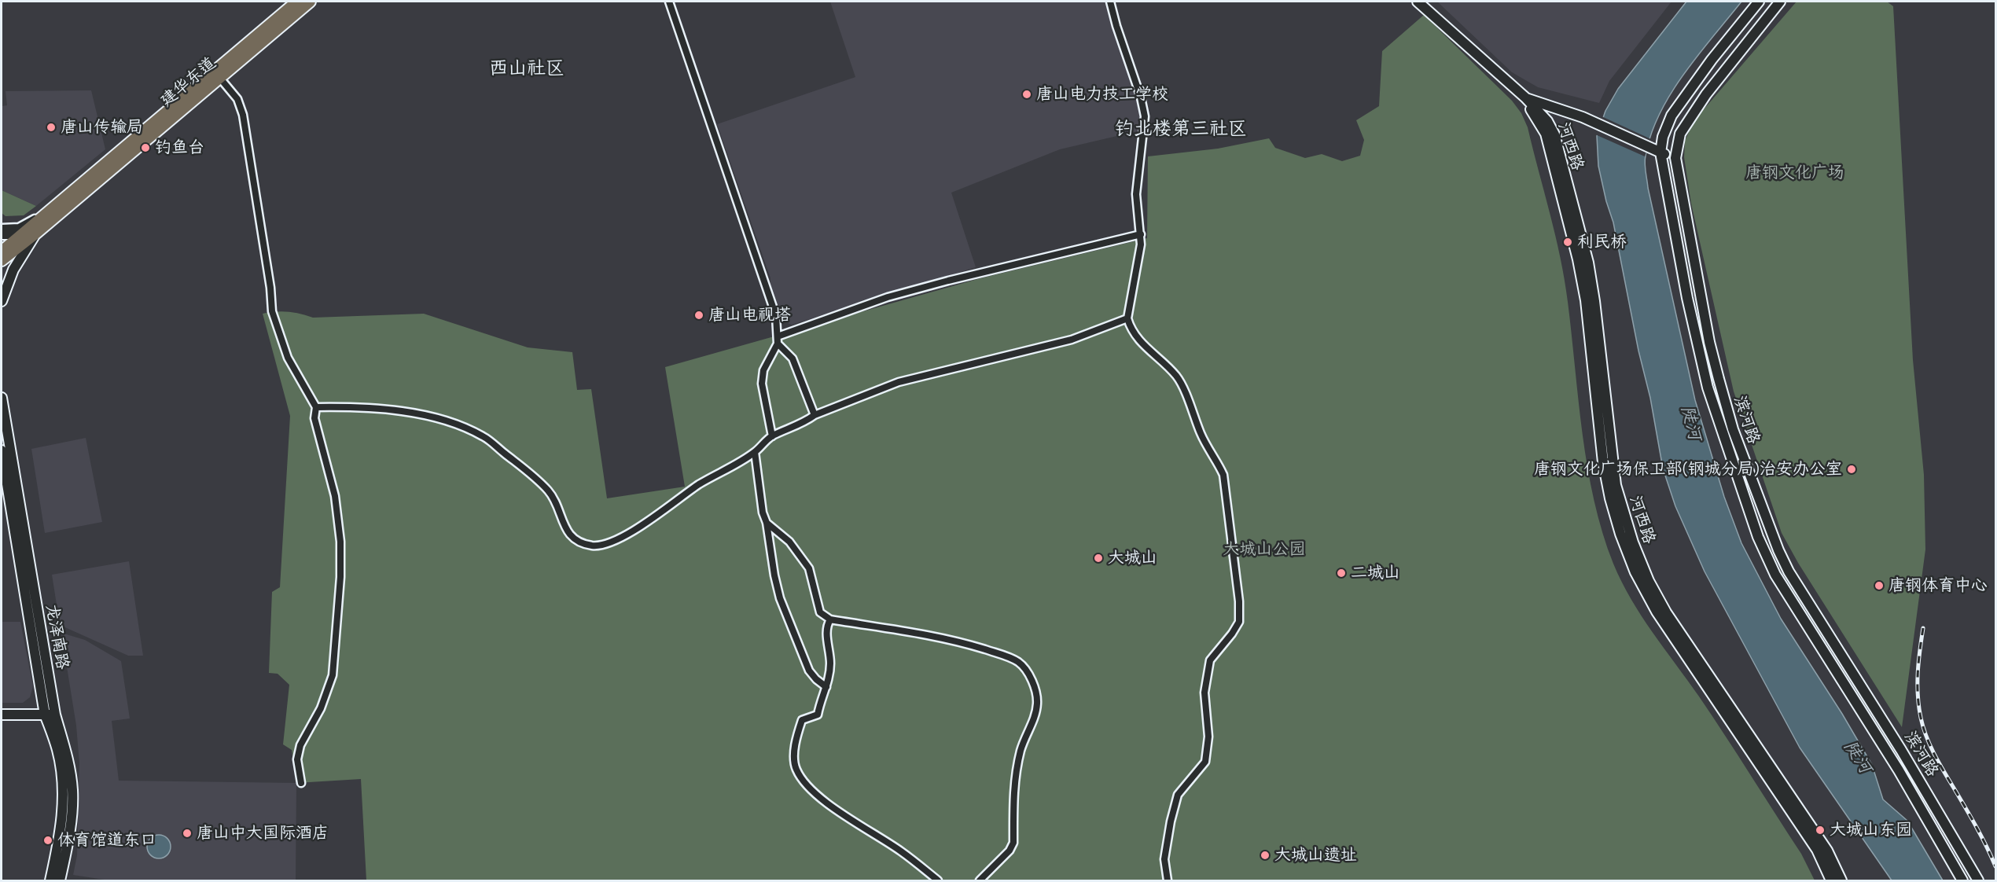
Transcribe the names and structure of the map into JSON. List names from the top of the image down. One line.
{"streets":{"main road":["建华东道","河西路","滨河路","龙泽南路"]},"districts":["西山社区","钓北楼第三社区"],"water":["陡河"],"parks":["唐钢文化广场","大城山公园"],"places":["唐山电力技工学校","唐山传输局","钓鱼台","利民桥","唐山电视塔","唐钢文化广场保卫部(钢城分局)治安办公室","大城山","二城山","唐钢体育中心","大城山东园","唐山中大国际酒店","体育馆道东口","大城山遗址"]}
